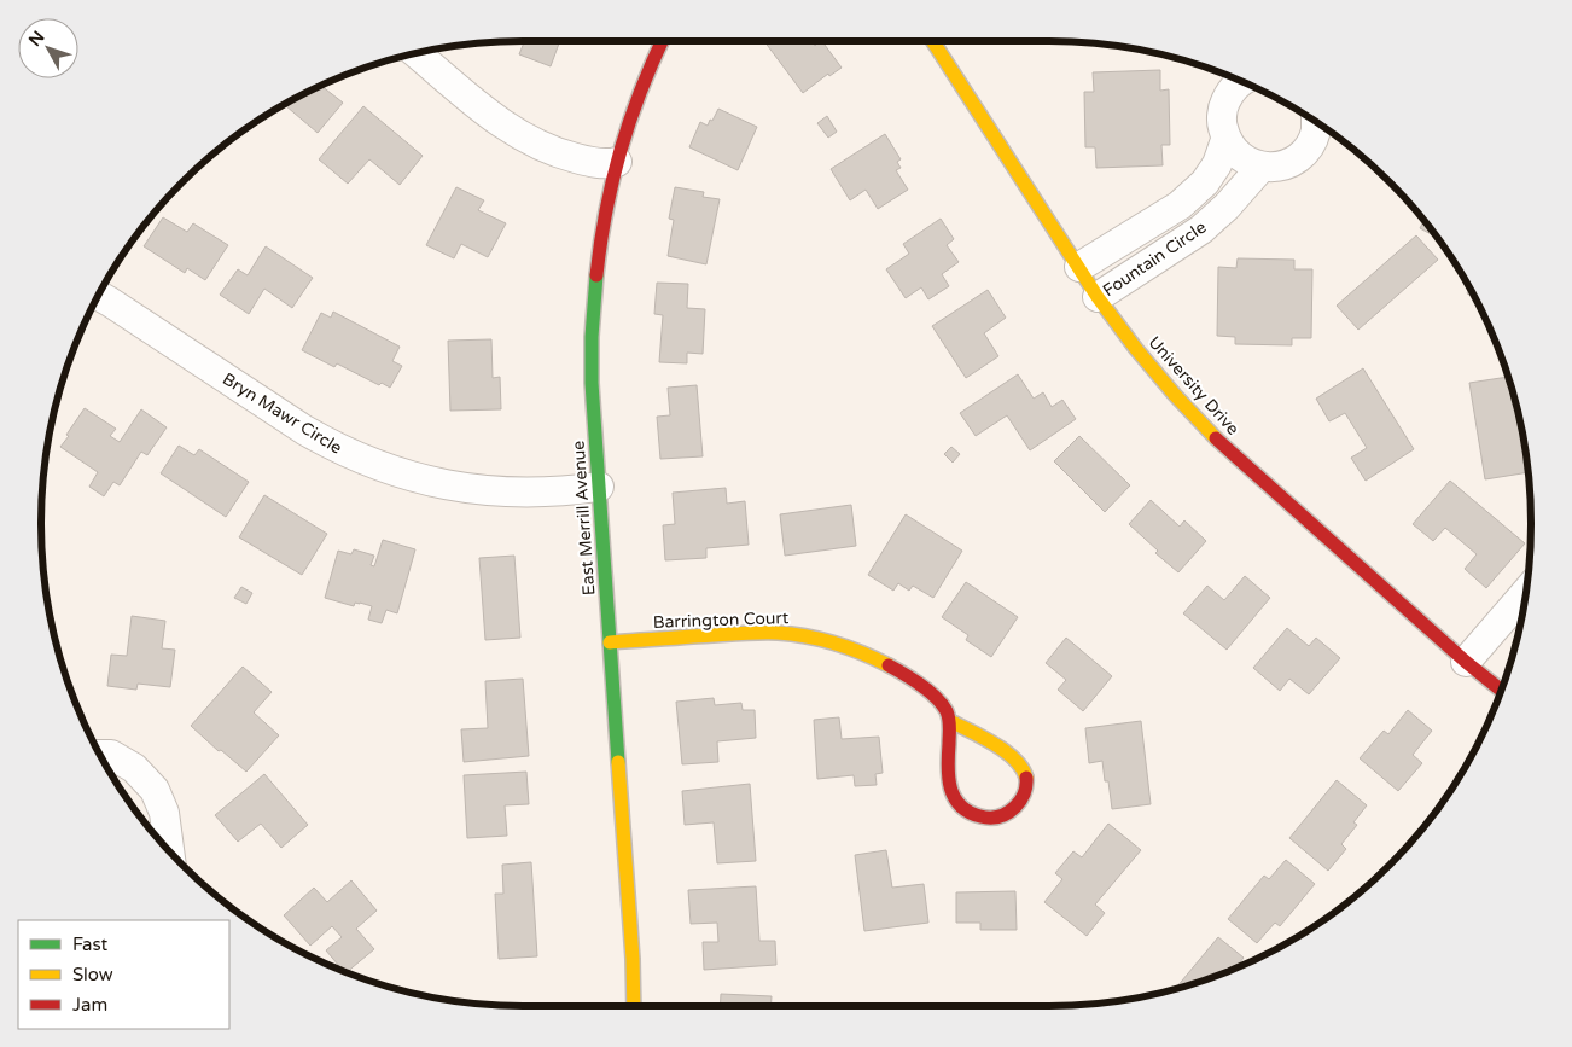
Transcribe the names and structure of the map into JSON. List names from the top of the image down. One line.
{"streets":{"street":["Fountain Circle","University Drive","Bryn Mawr Circle","East Merrill Avenue","Barrington Court"]},"crossings":[["Fountain Circle","University Drive"],["Bryn Mawr Circle","East Merrill Avenue"],["East Merrill Avenue","Barrington Court"]],"legend":["Fast","Slow","Jam"],"north":"top left"}
